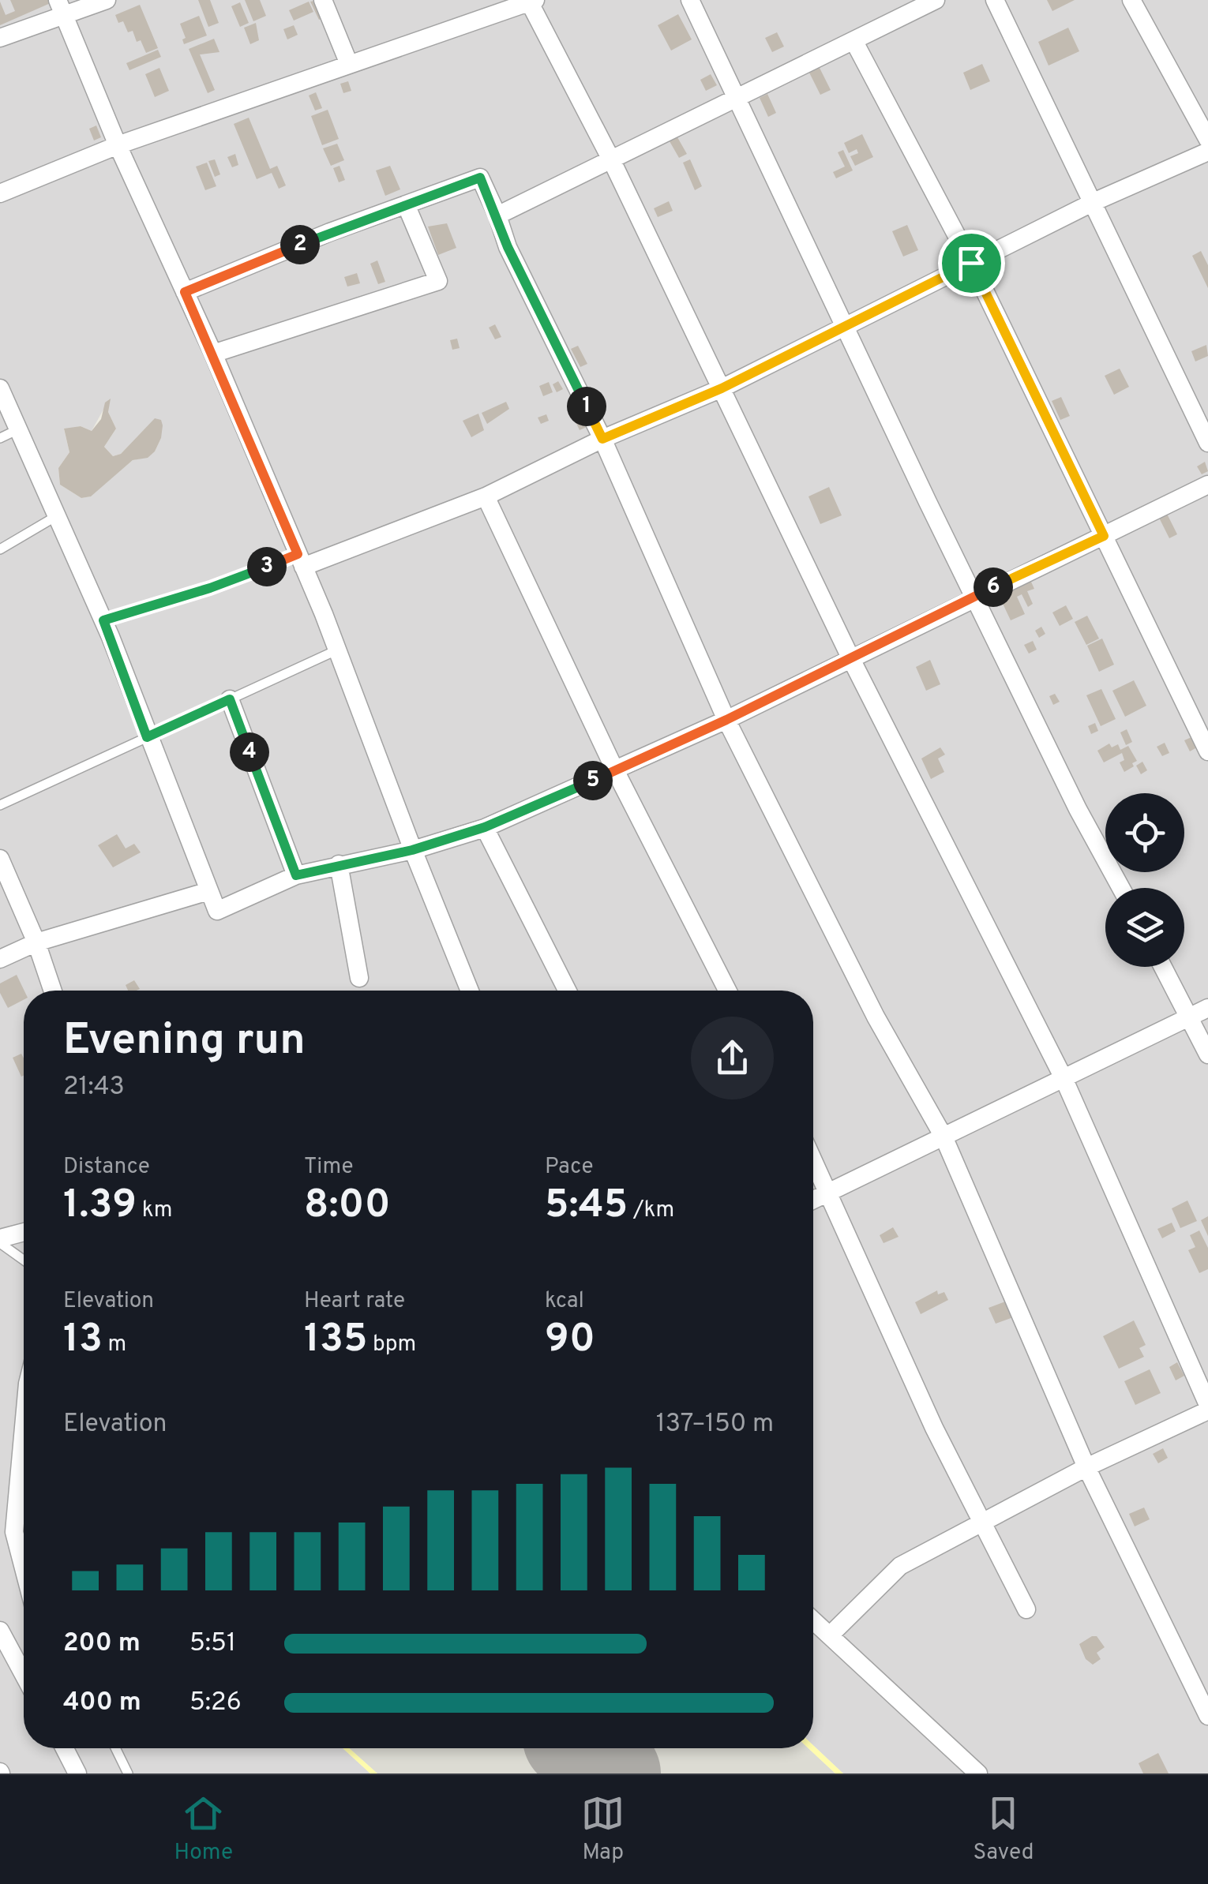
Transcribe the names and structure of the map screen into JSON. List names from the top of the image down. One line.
{"page":{"pins":["2","1","3","6","4","5"],"heading":["Evening run","21:43"],"stats":[["Distance","1.39 km"],["Time","8:00"],["Pace","5:45 /km"],["Elevation","13 m"],["Heart rate","135 bpm"],["kcal","90"]],"chart":["Elevation","137–150 m"],"list":[{"name":"200 m","note":"5:51"},{"name":"400 m","note":"5:26"}],"tabs":["Home","Map","Saved"]}}
